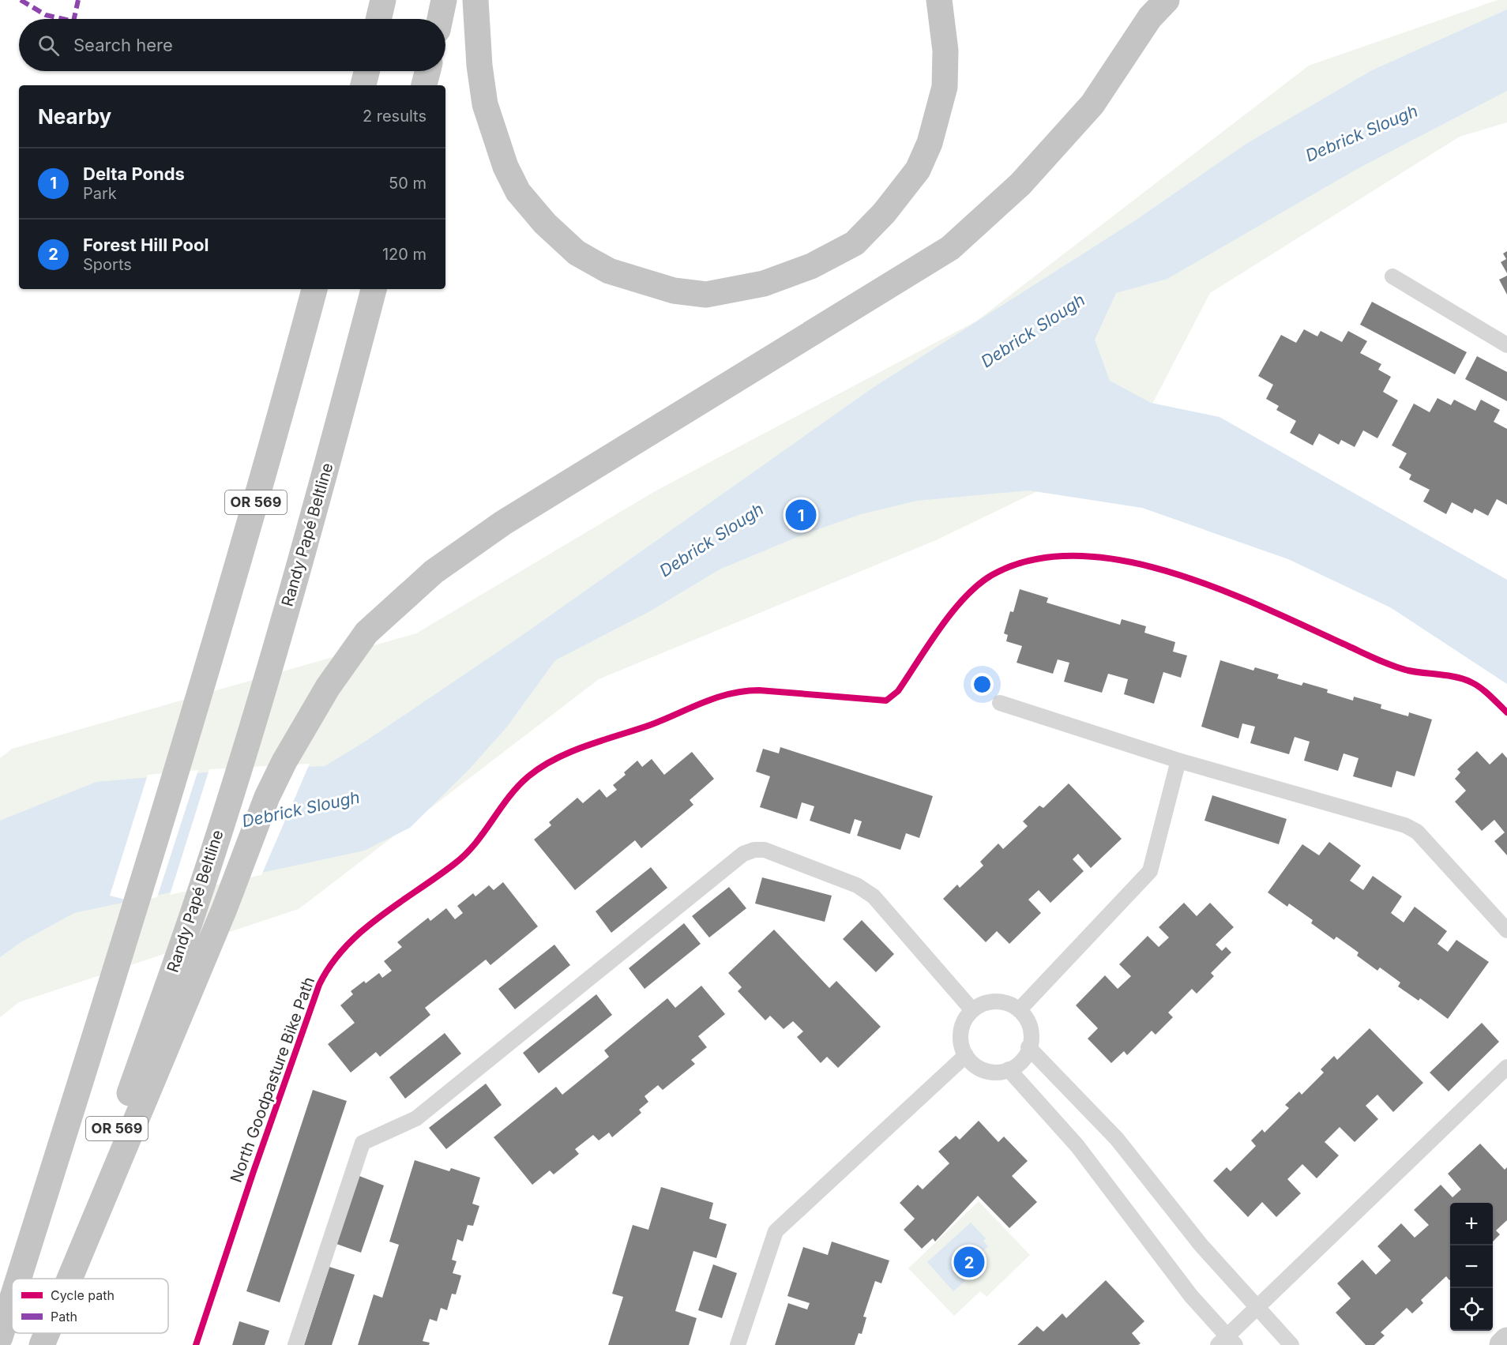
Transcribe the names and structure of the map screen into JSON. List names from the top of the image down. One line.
{"streets":{"highway":["OR 569","Randy Papé Beltline"],"cycle path":["North Goodpasture Bike Path"]},"water":["Debrick Slough"],"legend":["Cycle path","Path"],"page":{"search":"Search here","heading":["Nearby","2 results"],"list":[{"mark":"1","name":"Delta Ponds","note":"Park","value":"50 m"},{"mark":"2","name":"Forest Hill Pool","note":"Sports","value":"120 m"}],"pins":["1","2"],"map_buttons":["+","−"]}}
